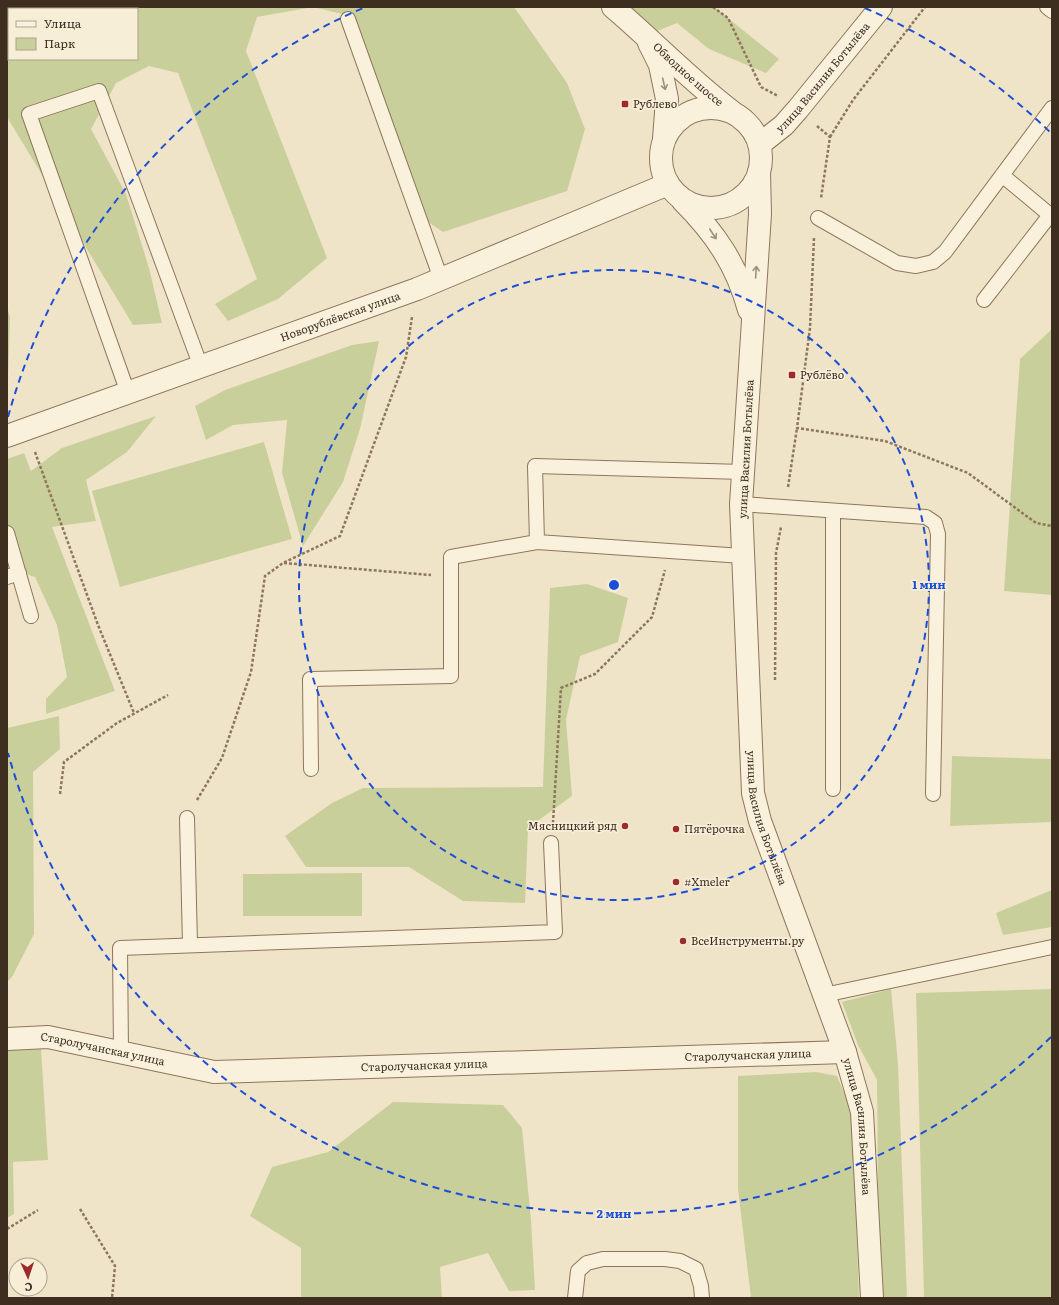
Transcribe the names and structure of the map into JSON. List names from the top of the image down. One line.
{"streets":{"street":["Обводное шоссе","улица Василия Ботылёва","Новорублёвская улица","Старолучанская улица"]},"crossings":[["Обводное шоссе","улица Василия Ботылёва"],["Обводное шоссе","Новорублёвская улица"],["улица Василия Ботылёва","Новорублёвская улица"],["улица Василия Ботылёва","Старолучанская улица"]],"one_way":["Обводное шоссе"],"places":{"transit":["Рублево","Рублёво"],"other":["Мясницкий ряд","Пятёрочка","#Xmeler","ВсеИнструменты.ру"]},"legend":["Улица","Парк"],"north":"bottom","rings":["1 мин","2 мин"]}
